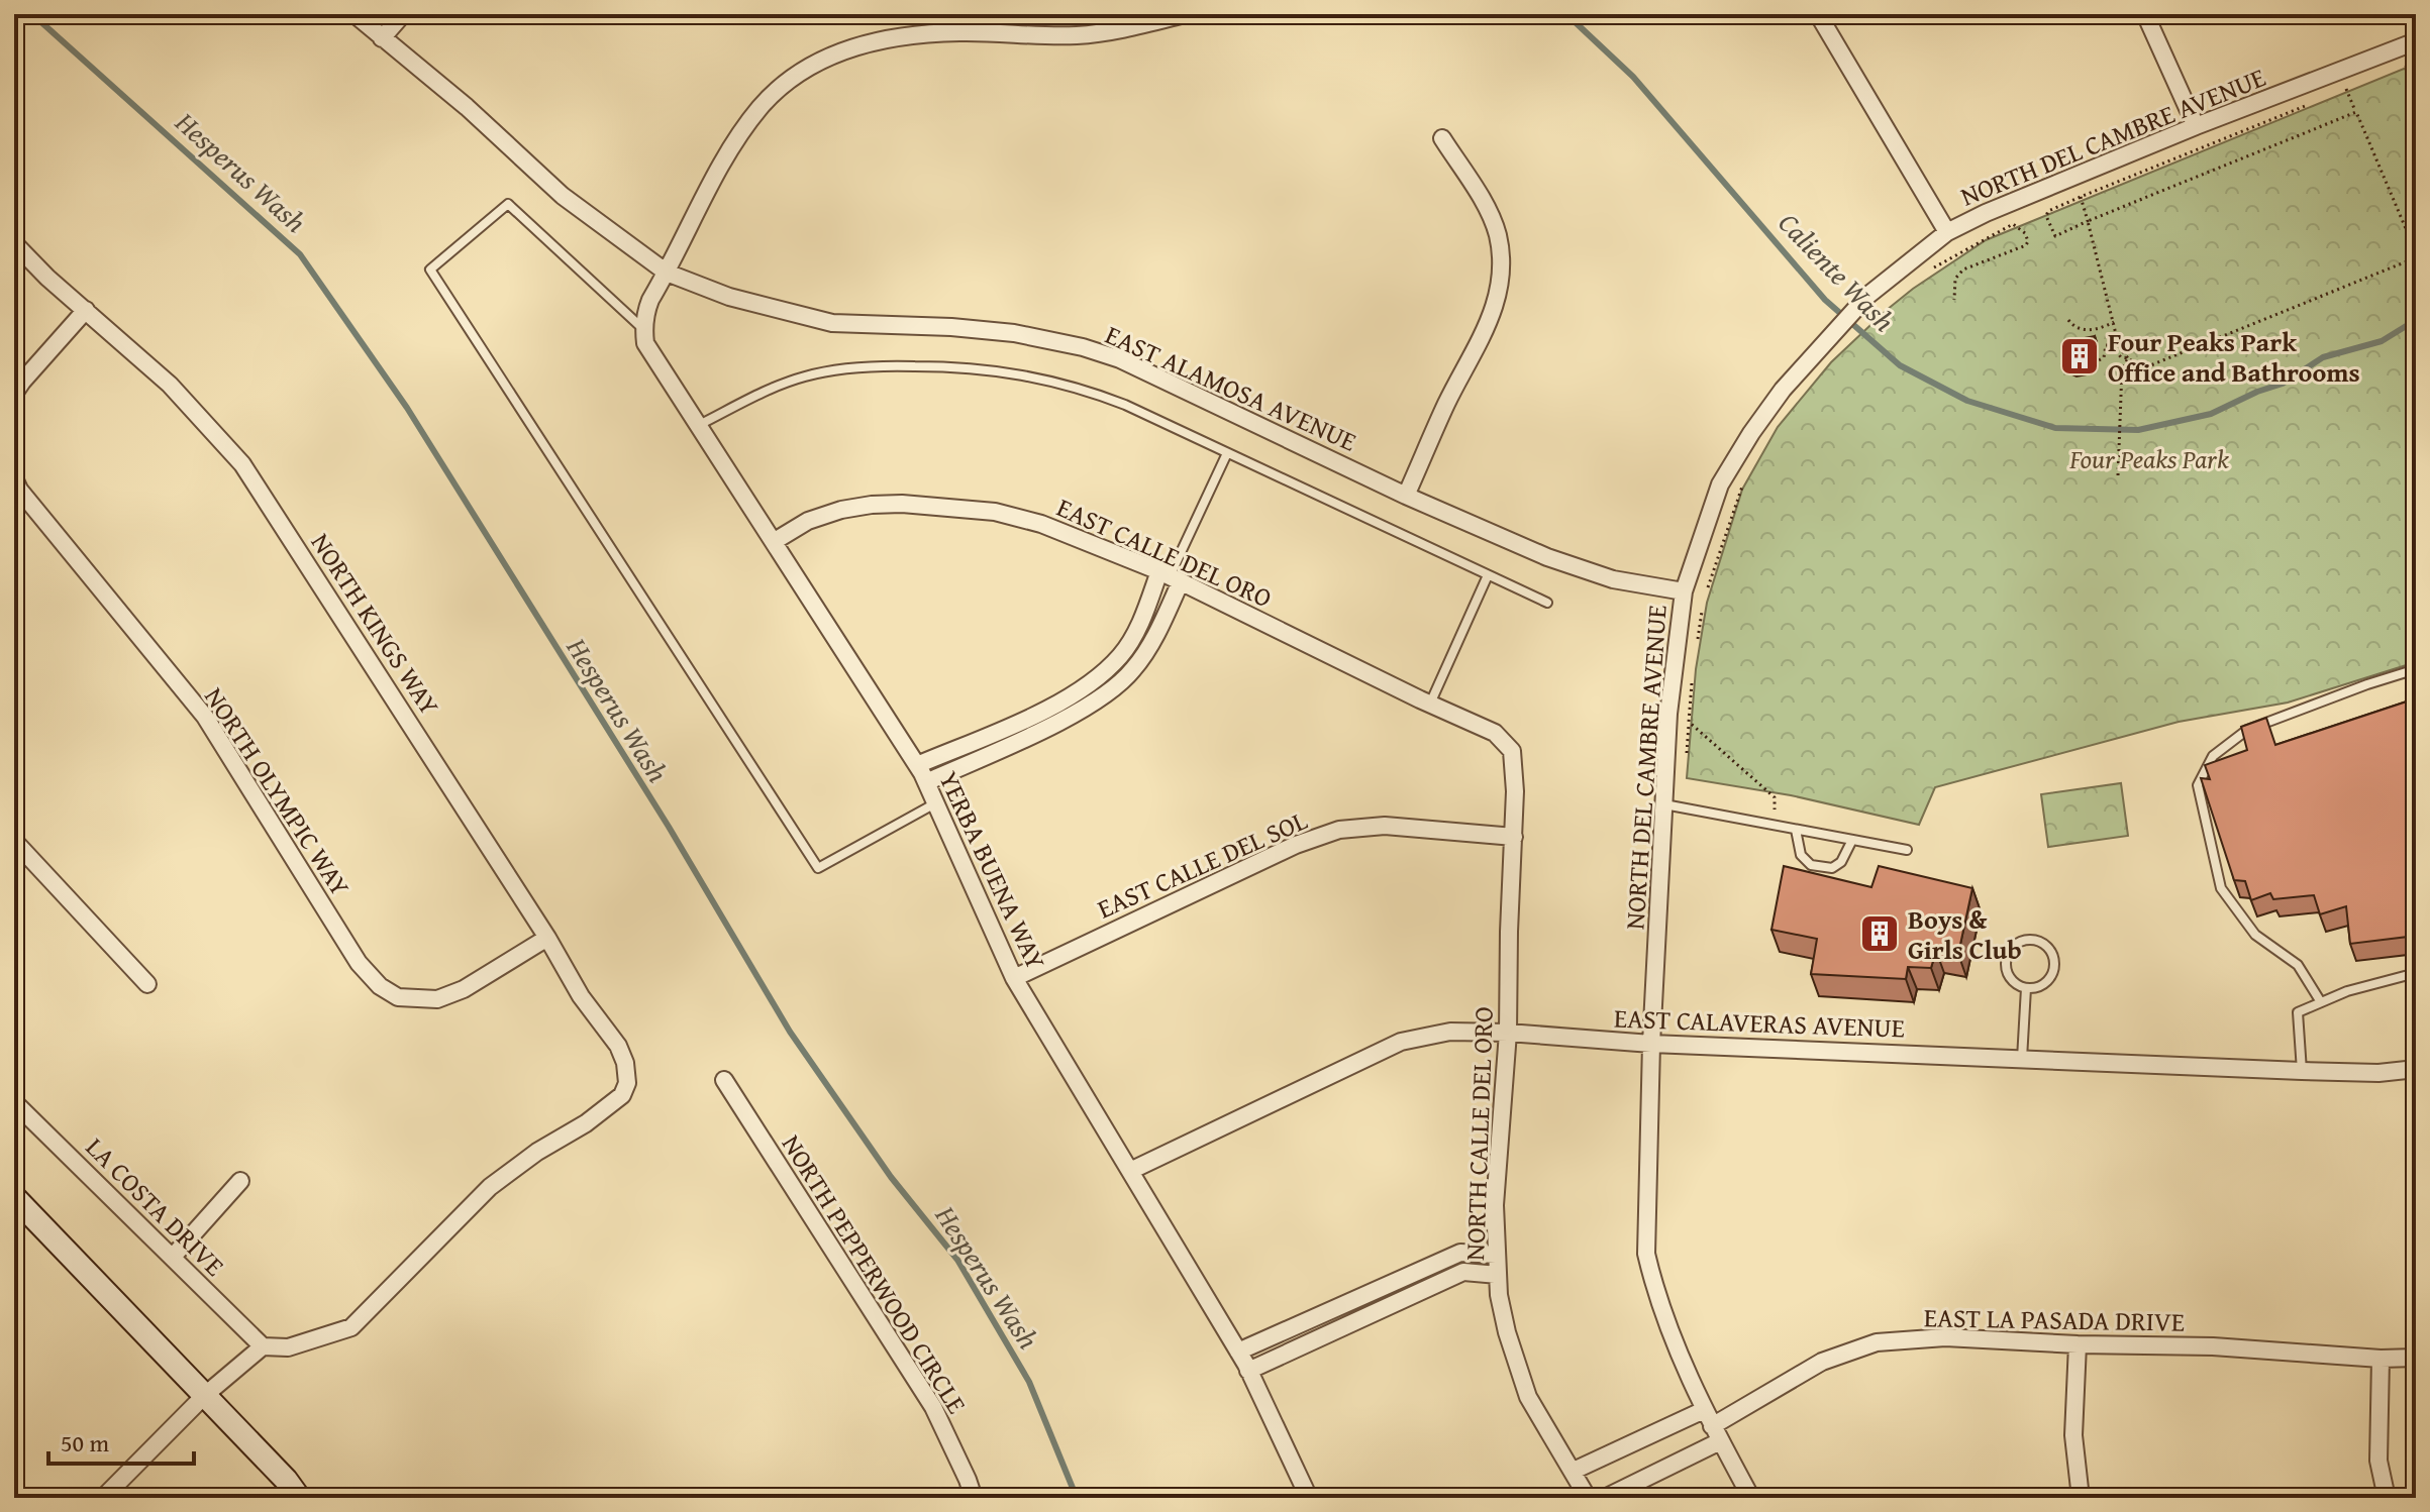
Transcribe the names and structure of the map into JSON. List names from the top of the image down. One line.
{"streets":{"street":["NORTH DEL CAMBRE AVENUE","EAST ALAMOSA AVENUE","EAST CALLE DEL ORO","NORTH KINGS WAY","NORTH OLYMPIC WAY","EAST CALLE DEL SOL","YERBA BUENA WAY","EAST CALAVERAS AVENUE","NORTH CALLE DEL ORO","LA COSTA DRIVE","NORTH PEPPERWOOD CIRCLE","EAST LA PASADA DRIVE"]},"crossings":[["NORTH DEL CAMBRE AVENUE","EAST ALAMOSA AVENUE"],["NORTH DEL CAMBRE AVENUE","EAST CALAVERAS AVENUE"],["NORTH DEL CAMBRE AVENUE","EAST LA PASADA DRIVE"],["EAST CALLE DEL ORO","YERBA BUENA WAY"],["EAST CALLE DEL ORO","NORTH CALLE DEL ORO"],["NORTH KINGS WAY","NORTH OLYMPIC WAY"],["NORTH KINGS WAY","LA COSTA DRIVE"],["EAST CALLE DEL SOL","YERBA BUENA WAY"],["EAST CALLE DEL SOL","NORTH CALLE DEL ORO"],["YERBA BUENA WAY","EAST CALAVERAS AVENUE"],["EAST CALAVERAS AVENUE","NORTH CALLE DEL ORO"]],"water":["Hesperus Wash","Caliente Wash"],"parks":["Four Peaks Park"],"places":{"building":["Four Peaks Park Office and Bathrooms","Boys & Girls Club"]},"scale_bar":"50 m"}
